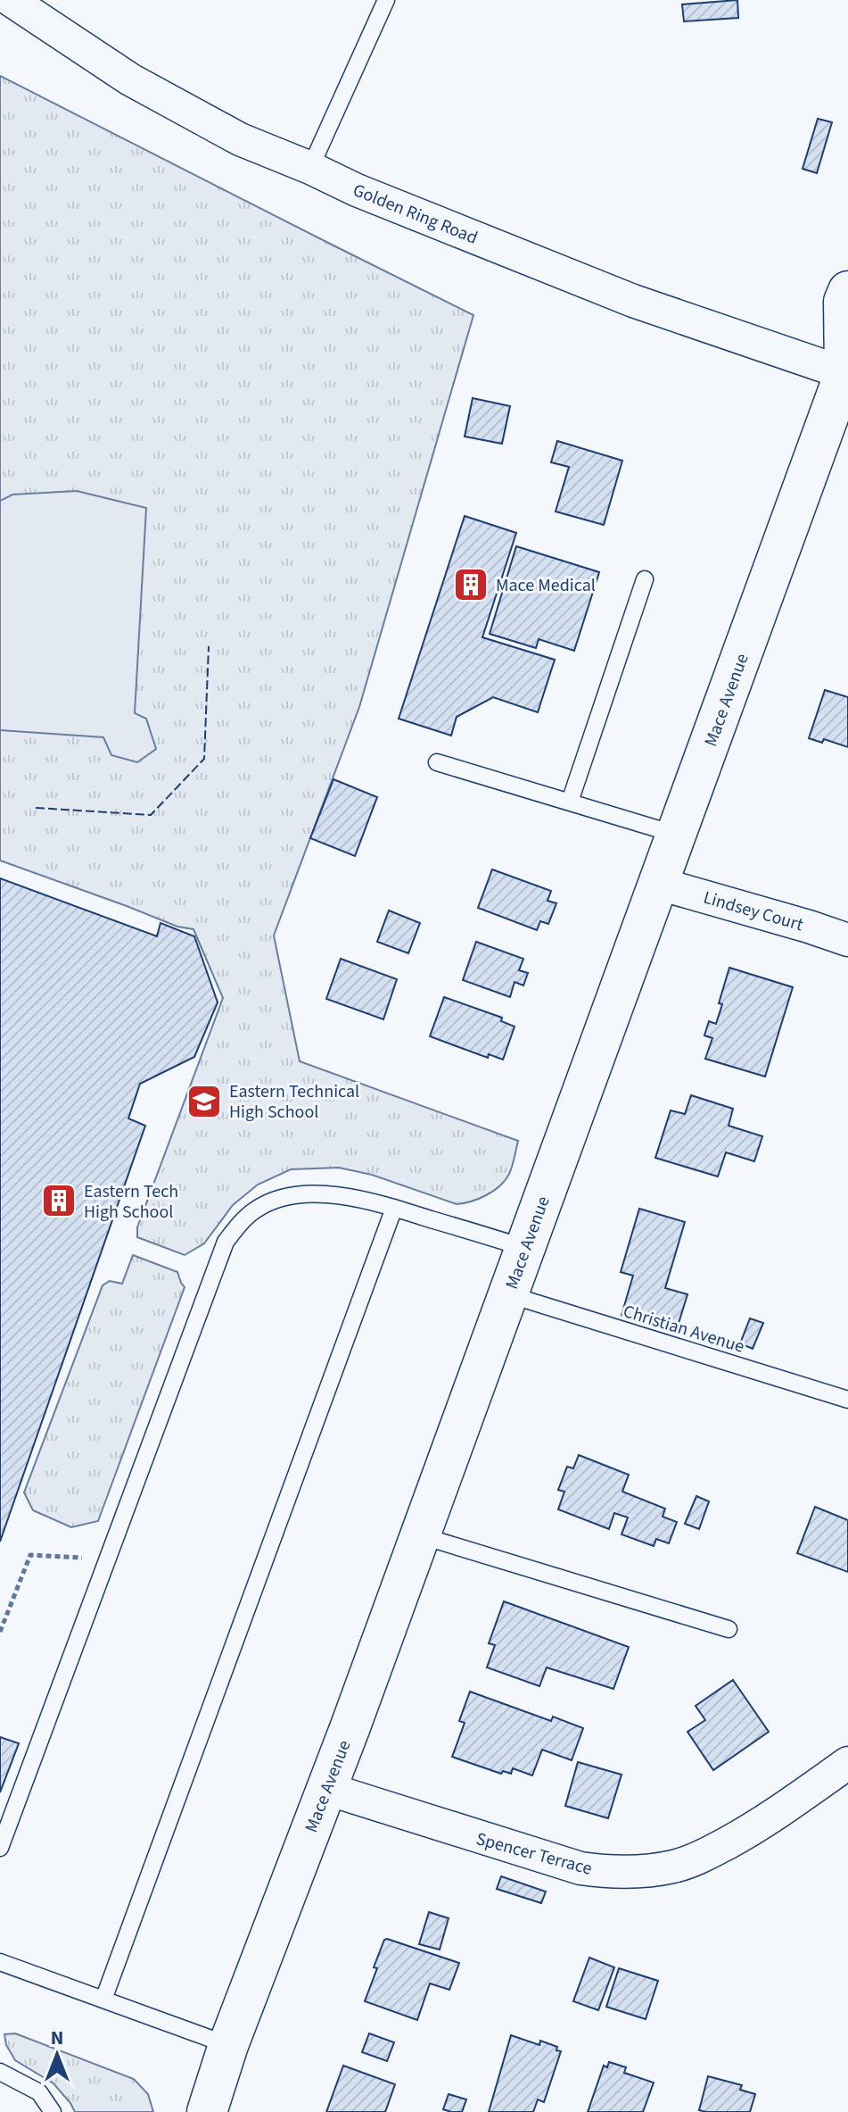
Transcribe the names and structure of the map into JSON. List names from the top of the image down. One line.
{"streets":{"main road":["Mace Avenue"],"street":["Golden Ring Road","Lindsey Court","Spencer Terrace"],"lane":["Christian Avenue"]},"crossings":[["Golden Ring Road","Mace Avenue"],["Mace Avenue","Lindsey Court"],["Mace Avenue","Christian Avenue"],["Mace Avenue","Spencer Terrace"]],"places":{"building":["Mace Medical","Eastern Tech High School"],"school or university":["Eastern Technical High School"]},"north":"top"}
